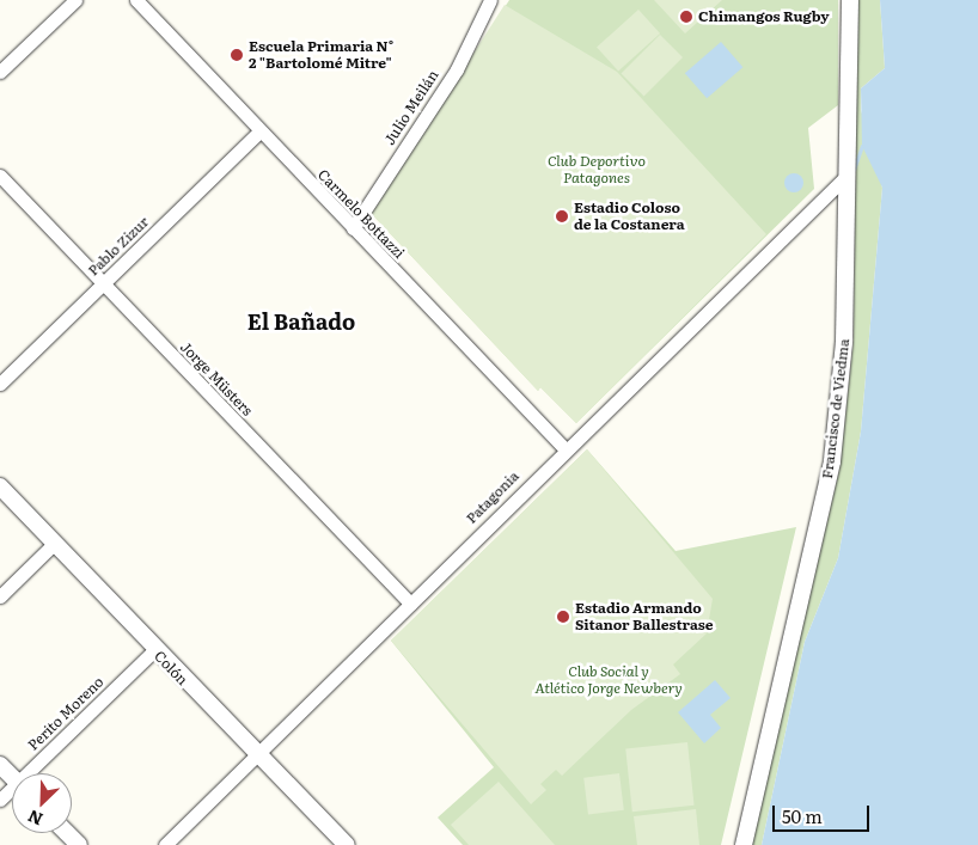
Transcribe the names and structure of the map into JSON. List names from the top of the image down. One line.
{"streets":{"street":["Julio Meilán","Carmelo Bottazzi","Pablo Zizur","Jorge Müsters","Francisco de Viedma","Patagonia","Colón","Perito Moreno"]},"crossings":[["Julio Meilán","Carmelo Bottazzi"],["Carmelo Bottazzi","Pablo Zizur"],["Carmelo Bottazzi","Patagonia"],["Pablo Zizur","Jorge Müsters"],["Jorge Müsters","Patagonia"],["Francisco de Viedma","Patagonia"],["Patagonia","Colón"],["Colón","Perito Moreno"]],"districts":["El Bañado"],"parks":["Club Deportivo Patagones","Club Social y Atlético Jorge Newbery"],"places":["Chimangos Rugby","Escuela Primaria N° 2 \"Bartolomé Mitre\"","Estadio Coloso de la Costanera","Estadio Armando Sitanor Ballestrase"],"scale_bar":"50 m","north":"bottom left"}
